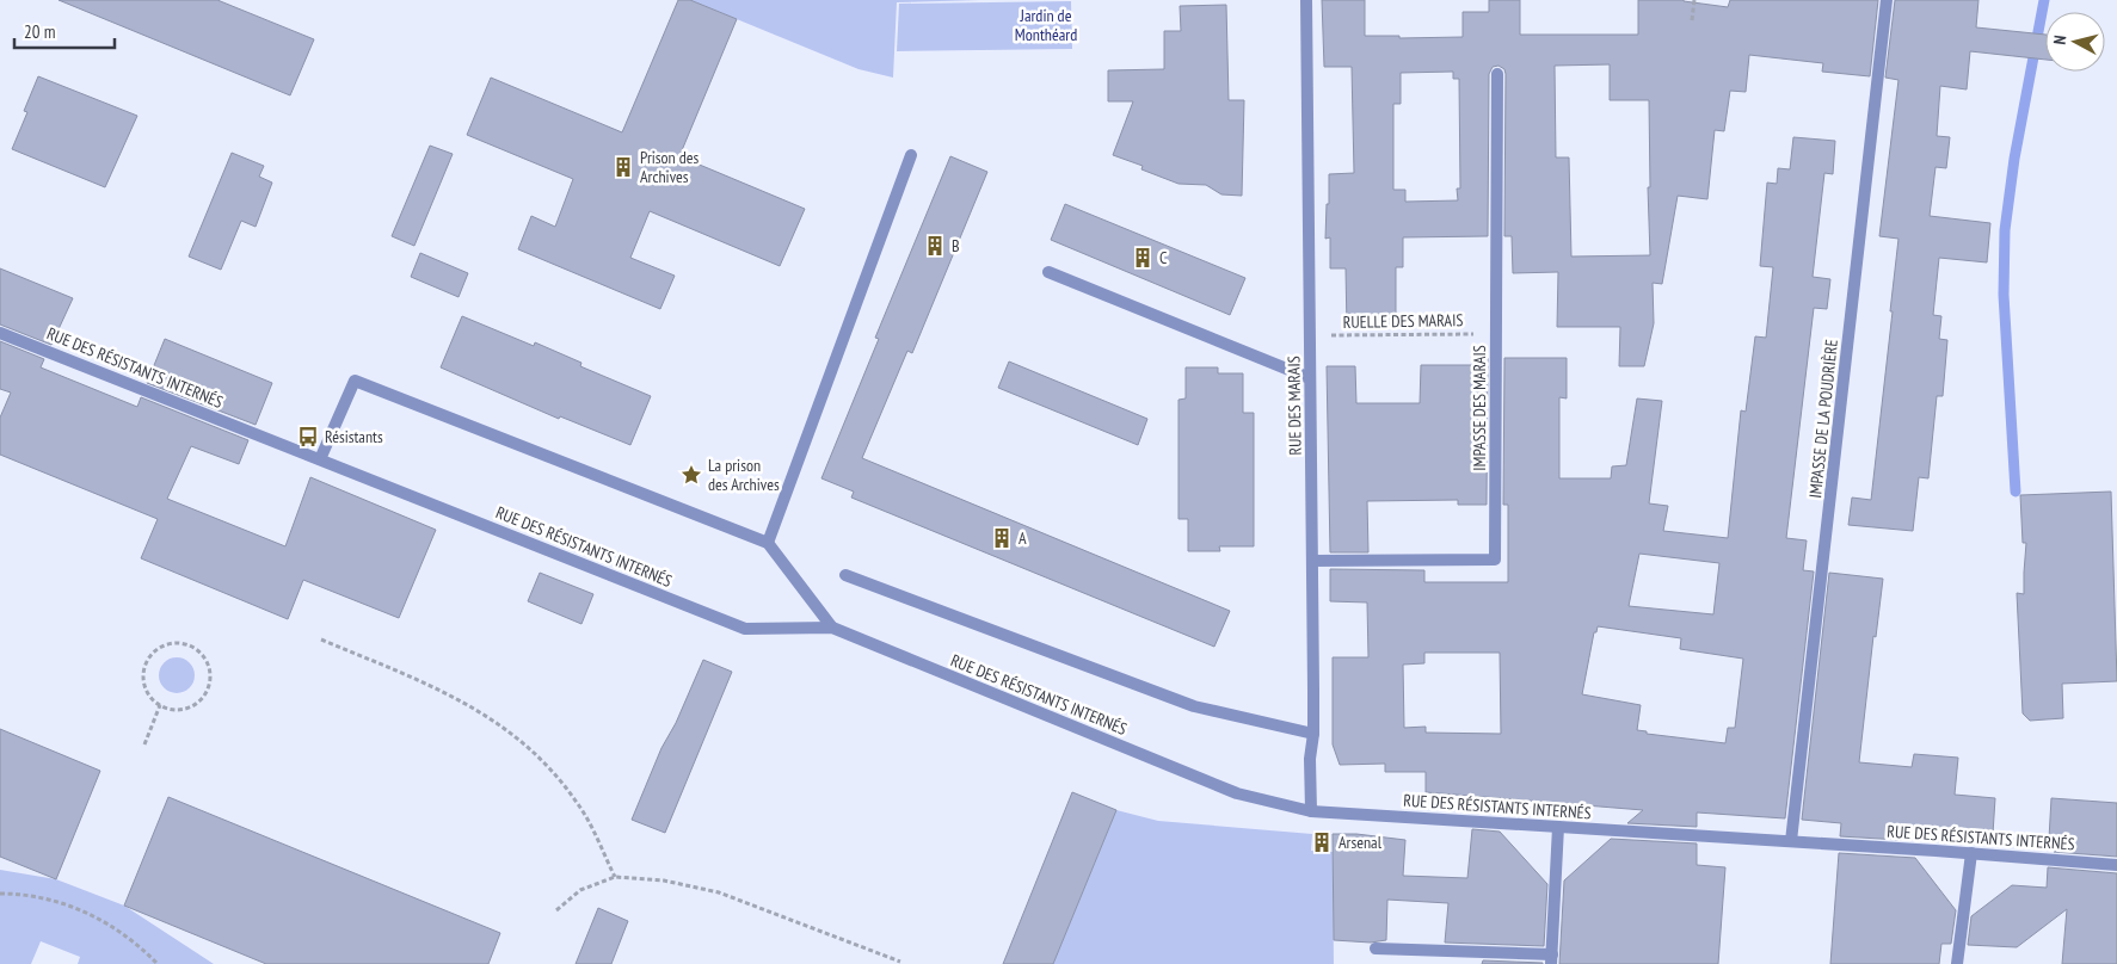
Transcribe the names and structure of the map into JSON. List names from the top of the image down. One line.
{"streets":{"street":["RUE DES RÉSISTANTS INTERNÉS","RUE DES MARAIS","IMPASSE DES MARAIS","IMPASSE DE LA POUDRIÈRE"],"path":["RUELLE DES MARAIS"]},"crossings":[["RUELLE DES MARAIS","RUE DES MARAIS"],["RUELLE DES MARAIS","IMPASSE DES MARAIS"],["RUE DES RÉSISTANTS INTERNÉS","RUE DES MARAIS"],["RUE DES RÉSISTANTS INTERNÉS","IMPASSE DE LA POUDRIÈRE"],["RUE DES MARAIS","IMPASSE DES MARAIS"]],"parks":["Jardin de Monthéard"],"places":{"building":["Prison des Archives","B","C","A","Arsenal"],"bus stop":["Résistants"],"place":["La prison des Archives"]},"scale_bar":"20 m","north":"left"}
